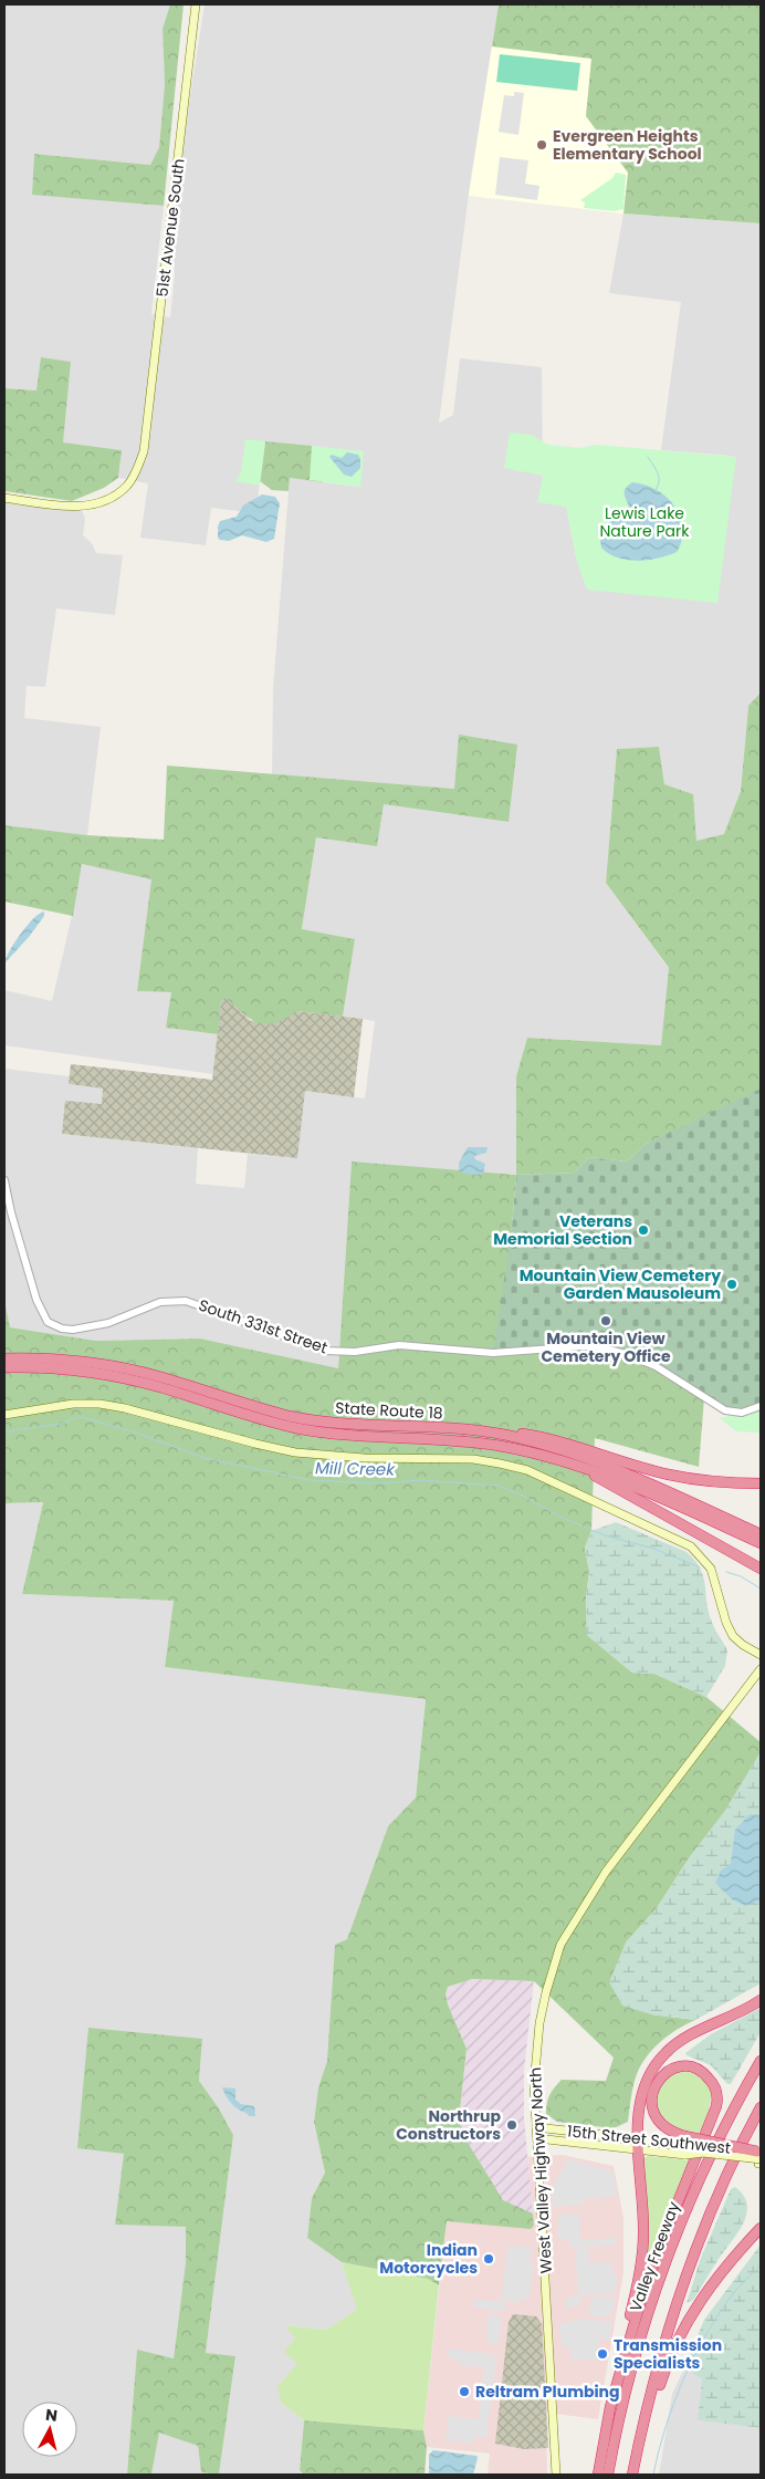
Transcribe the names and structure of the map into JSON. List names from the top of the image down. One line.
{"streets":{"highway":["State Route 18","Valley Freeway"],"main road":["51st Avenue South","15th Street Southwest","West Valley Highway North"],"street":["South 331st Street"]},"crossings":[["15th Street Southwest","West Valley Highway North"]],"water":["Mill Creek"],"parks":["Lewis Lake Nature Park"],"places":["Evergreen Heights Elementary School","Veterans Memorial Section","Mountain View Cemetery Garden Mausoleum","Mountain View Cemetery Office","Northrup Constructors","Indian Motorcycles","Transmission Specialists","Reltram Plumbing"],"north":"top"}
